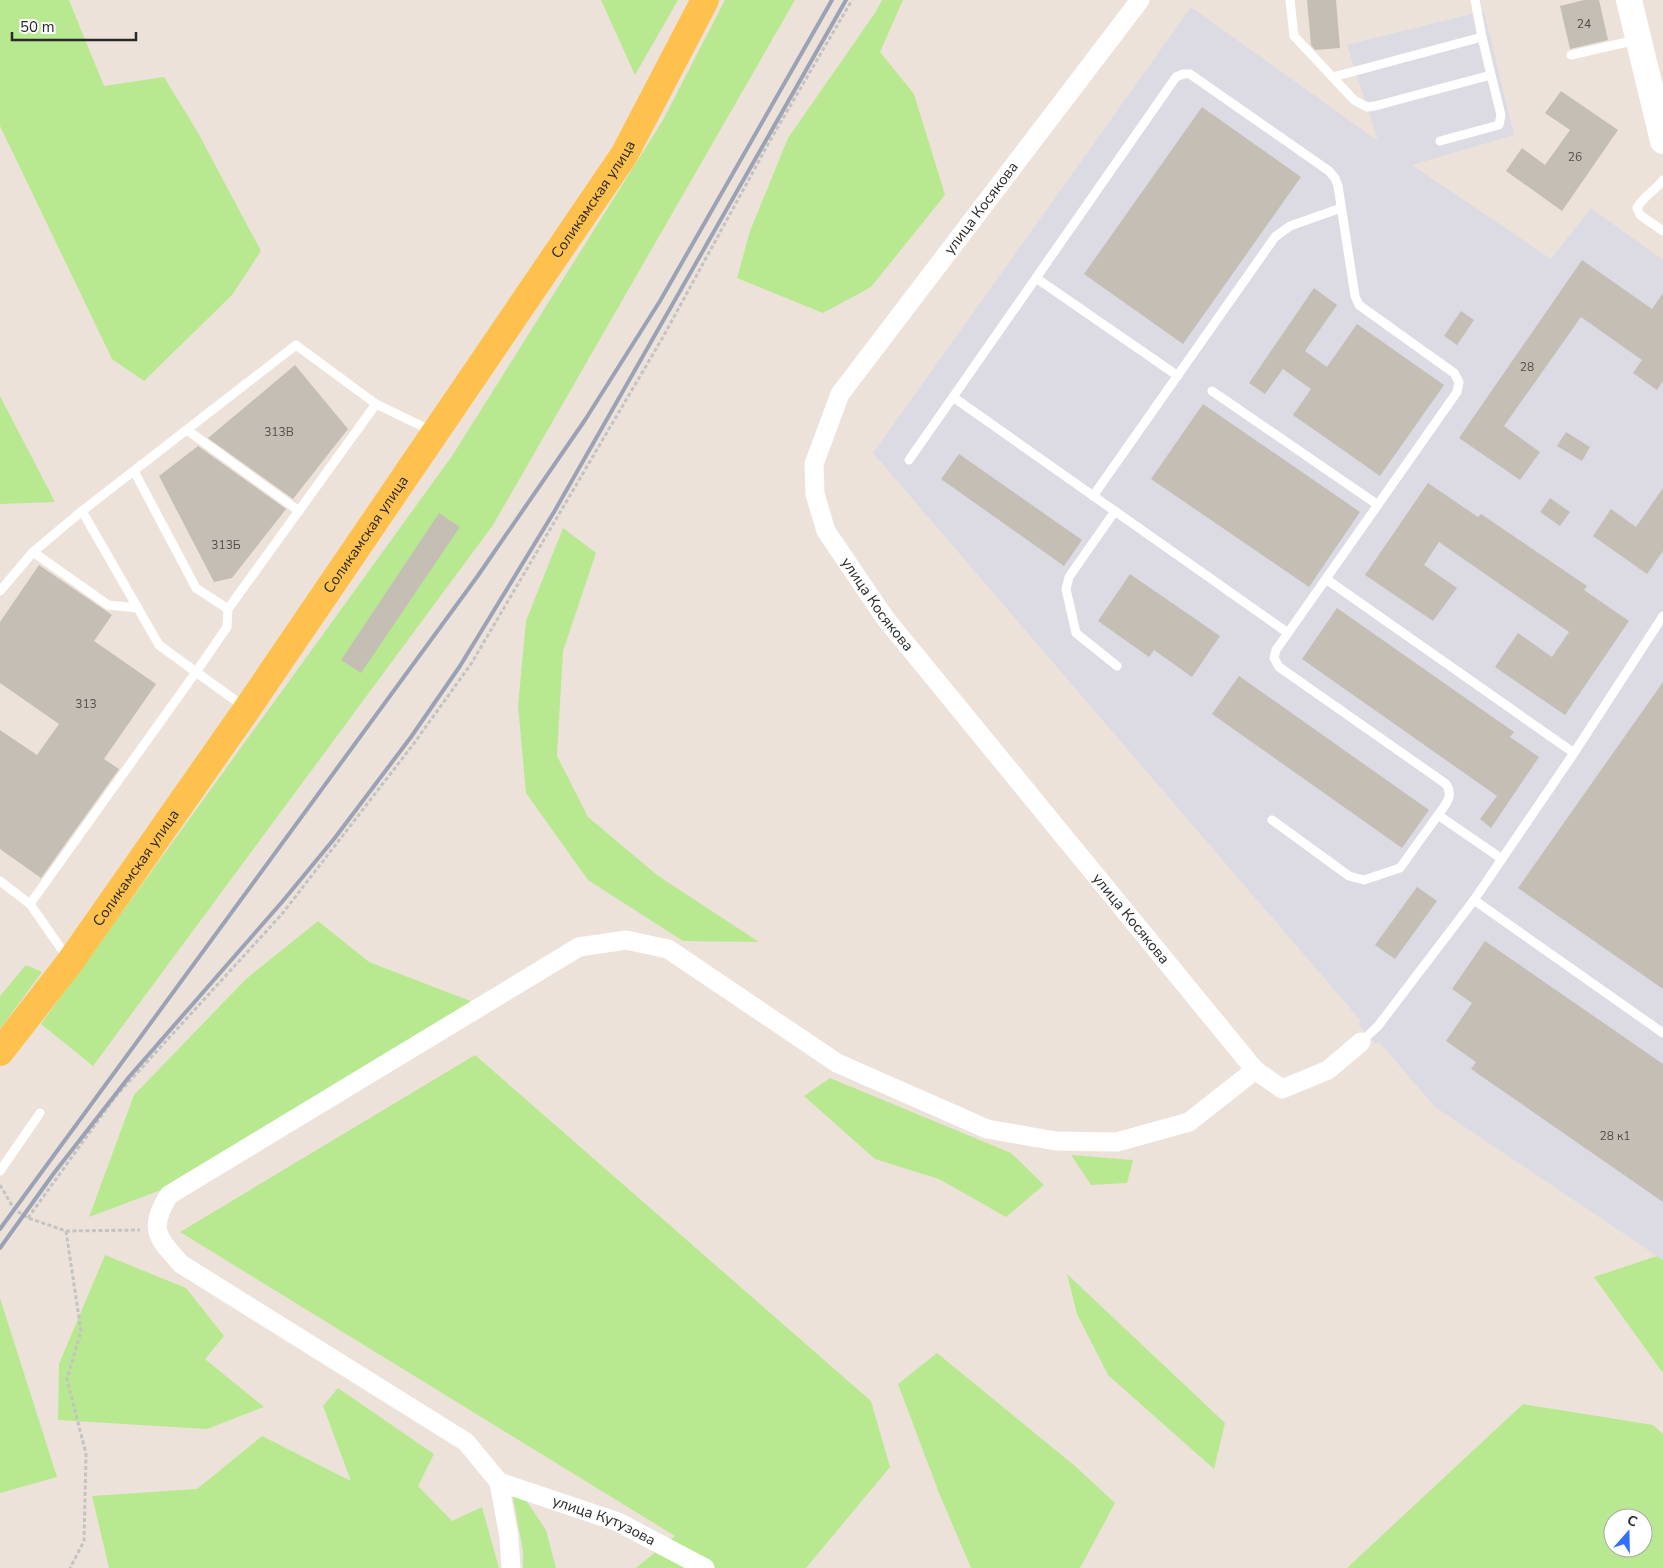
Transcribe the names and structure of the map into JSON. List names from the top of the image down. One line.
{"streets":{"main road":["Соликамская улица"],"street":["улица Косякова","улица Кутузова"]},"house_numbers":["24","26","28","313В","313Б","313","28 к1"],"scale_bar":"50 m","north":"top"}
